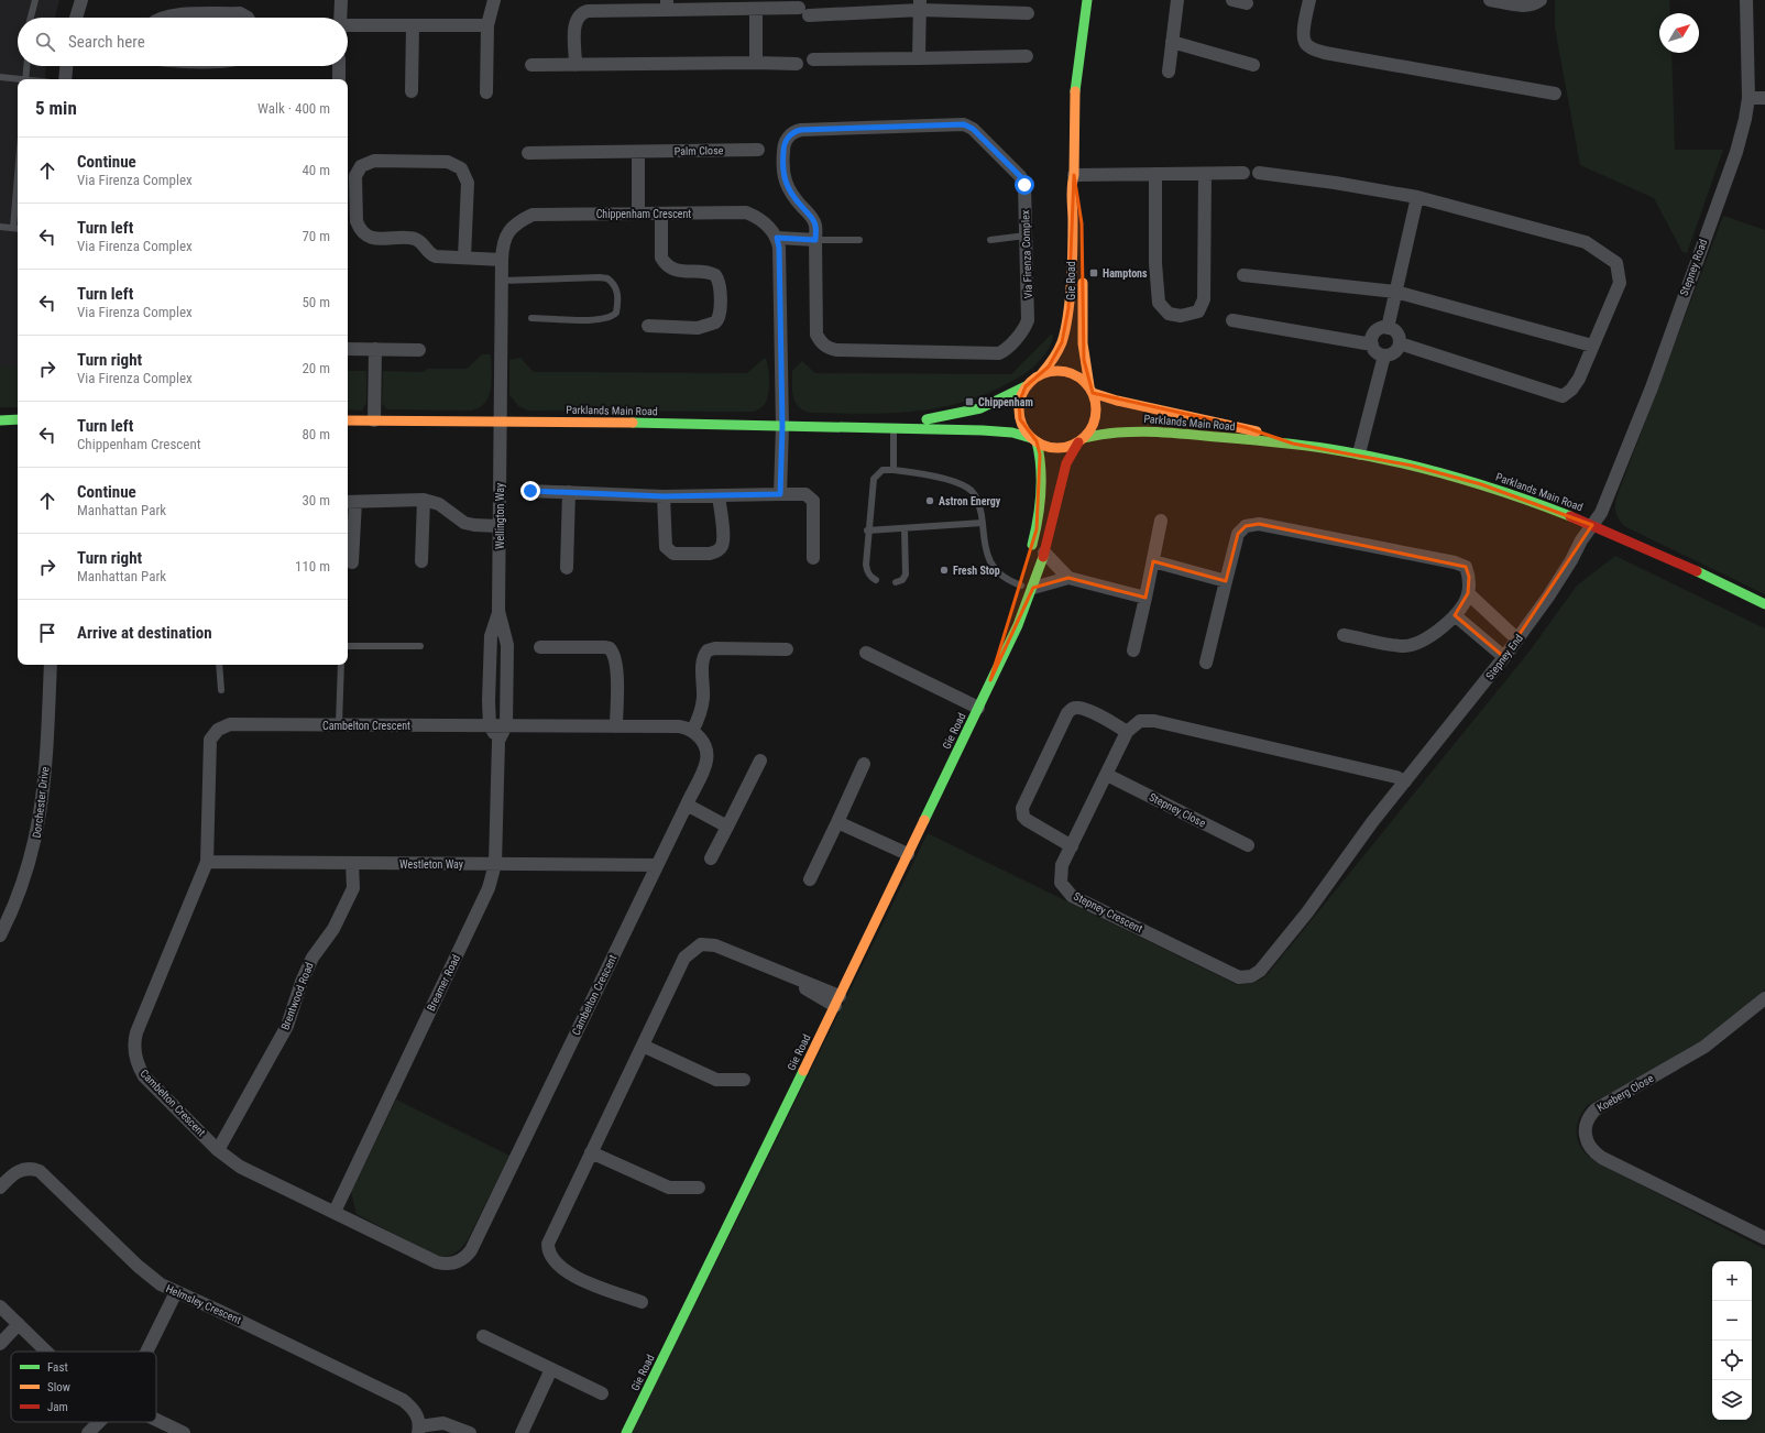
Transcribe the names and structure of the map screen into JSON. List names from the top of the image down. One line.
{"streets":{"street":["Palm Close","Chippenham Crescent","Via Firenza Complex","Stepney Road","Gie Road","Parklands Main Road","Wellington Way","Stepney End","Cambelton Crescent","Dorchester Drive","Stepney Close","Westleton Way","Stepney Crescent","Breamer Road","Brentwood Road","Koeberg Close","Helmsley Crescent"]},"crossings":[["Chippenham Crescent","Parklands Main Road"],["Chippenham Crescent","Wellington Way"],["Stepney Road","Parklands Main Road"],["Stepney Road","Stepney End"],["Gie Road","Parklands Main Road"],["Parklands Main Road","Wellington Way"],["Parklands Main Road","Stepney End"],["Wellington Way","Cambelton Crescent"],["Wellington Way","Breamer Road"],["Stepney End","Stepney Crescent"],["Cambelton Crescent","Westleton Way"],["Cambelton Crescent","Breamer Road"],["Cambelton Crescent","Brentwood Road"],["Stepney Close","Stepney Crescent"],["Westleton Way","Breamer Road"],["Westleton Way","Brentwood Road"]],"places":{"transit":["Hamptons","Chippenham"],"other":["Astron Energy","Fresh Stop"]},"legend":["Fast","Slow","Jam"],"north":"top right","page":{"search":"Search here","heading":["5 min","Walk · 400 m"],"list":[["Continue","Via Firenza Complex","40 m"],["Turn left","Via Firenza Complex","70 m"],["Turn left","Via Firenza Complex","50 m"],["Turn right","Via Firenza Complex","20 m"],["Turn left","Chippenham Crescent","80 m"],["Continue","Manhattan Park","30 m"],["Turn right","Manhattan Park","110 m"],"Arrive at destination"],"map_buttons":["+","−"]}}
